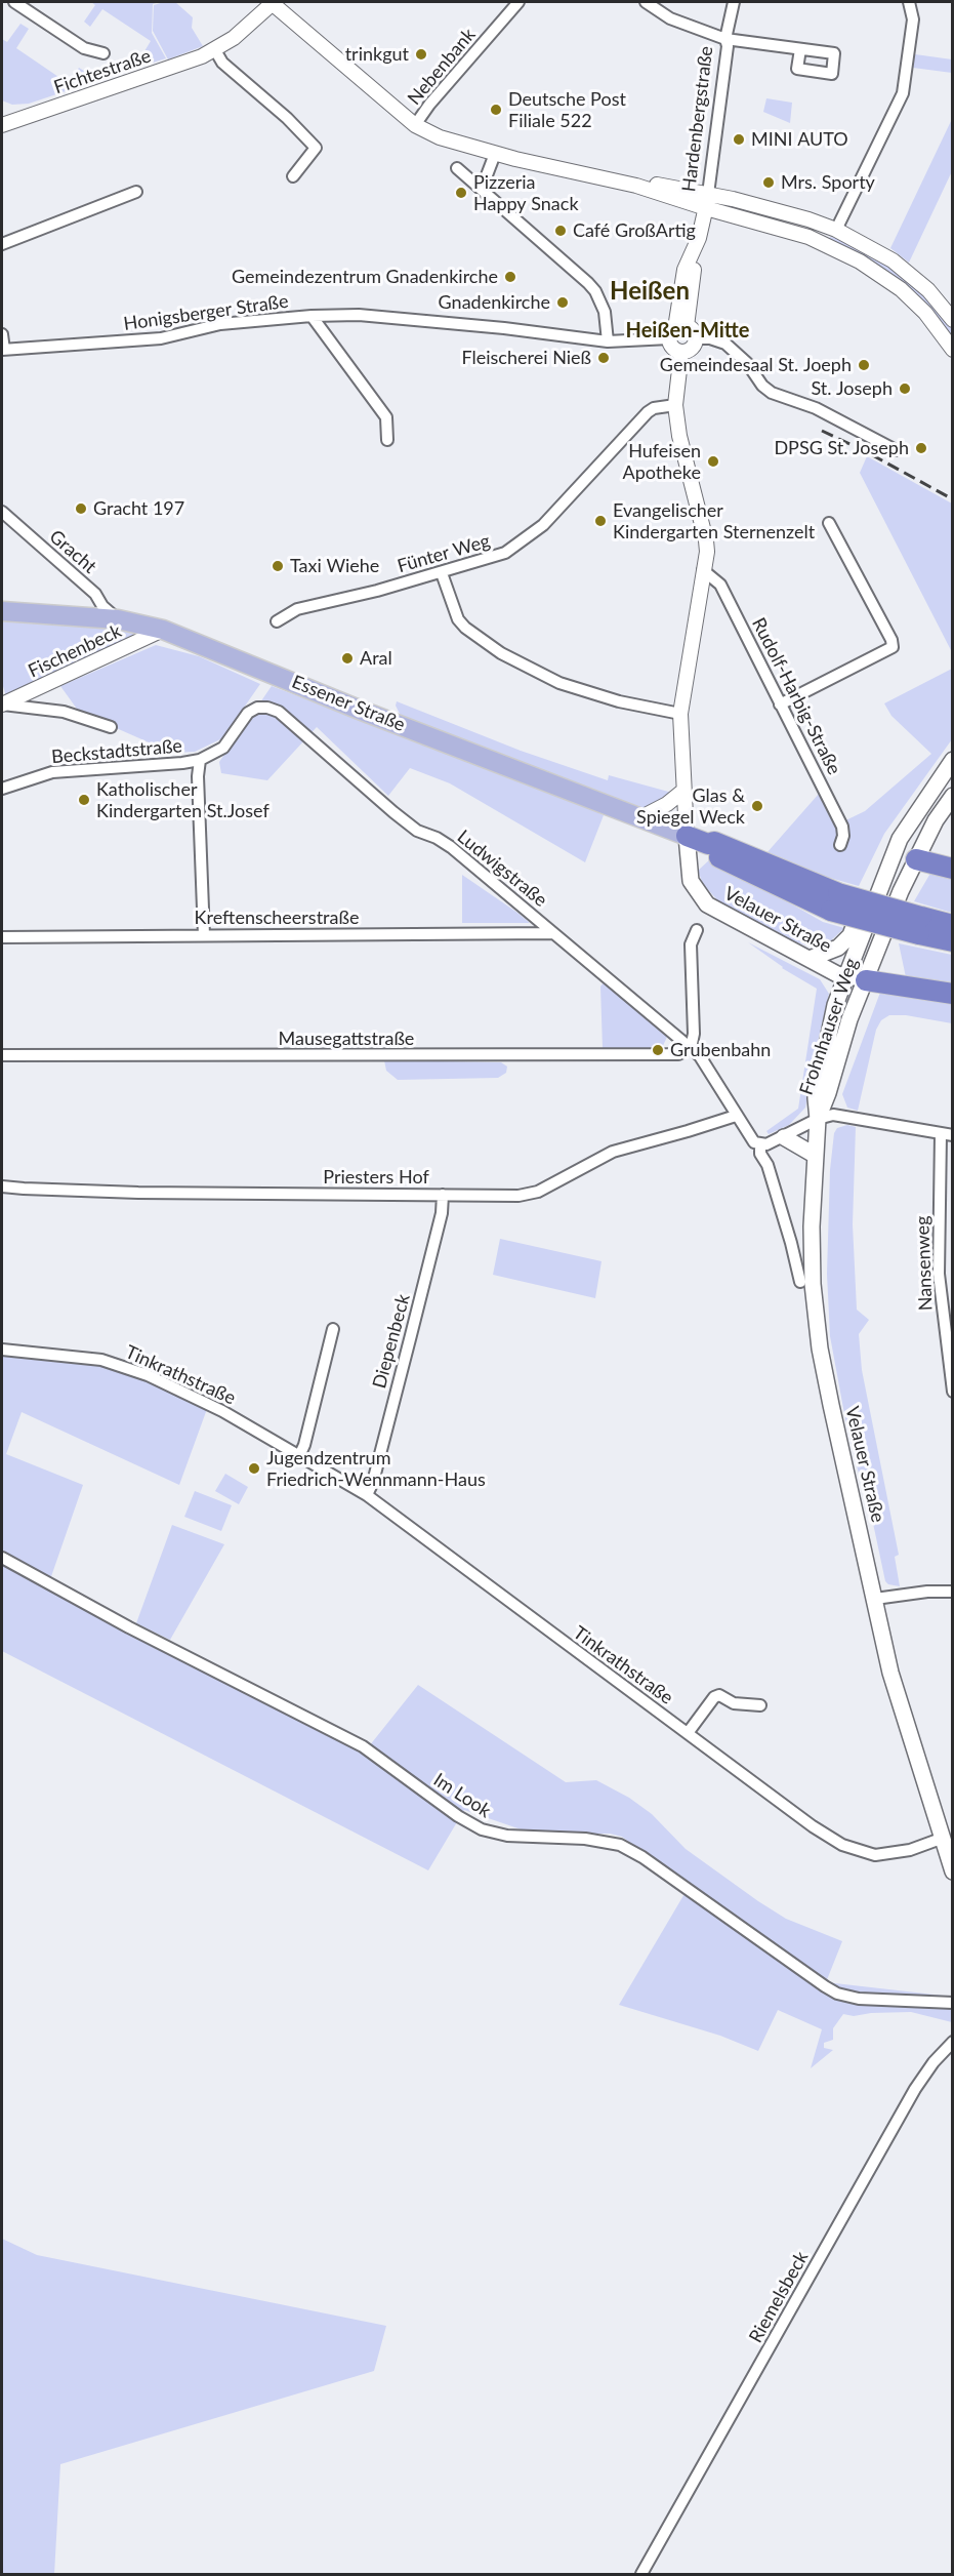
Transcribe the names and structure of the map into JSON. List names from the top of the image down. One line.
{"streets":{"main road":["Essener Straße","Velauer Straße","Frohnhauser Weg"],"street":["Nebenbank","Fichtestraße","Hardenbergstraße","Honigsberger Straße","Gracht","Fünter Weg","Fischenbeck","Rudolf-Harbig-Straße","Beckstadtstraße","Ludwigstraße","Kreftenscheerstraße","Mausegattstraße","Priesters Hof","Nansenweg","Diepenbeck","Tinkrathstraße","Im Look","Riemelsbeck"]},"crossings":[["Hardenbergstraße","Honigsberger Straße"],["Gracht","Essener Straße"],["Fischenbeck","Essener Straße"],["Essener Straße","Velauer Straße"],["Beckstadtstraße","Ludwigstraße"],["Beckstadtstraße","Kreftenscheerstraße"],["Ludwigstraße","Kreftenscheerstraße"],["Ludwigstraße","Mausegattstraße"],["Velauer Straße","Frohnhauser Weg"],["Velauer Straße","Tinkrathstraße"],["Priesters Hof","Diepenbeck"],["Diepenbeck","Tinkrathstraße"]],"districts":["Heißen","Heißen-Mitte"],"places":["trinkgut","Deutsche Post Filiale 522","MINI AUTO","Mrs. Sporty","Pizzeria Happy Snack","Café GroßArtig","Gemeindezentrum Gnadenkirche","Gnadenkirche","Fleischerei Nieß","Gemeindesaal St. Joeph","St. Joseph","DPSG St. Joseph","Hufeisen Apotheke","Gracht 197","Evangelischer Kindergarten Sternenzelt","Taxi Wiehe","Aral","Katholischer Kindergarten St.Josef","Glas & Spiegel Weck","Grubenbahn","Jugendzentrum Friedrich-Wennmann-Haus"]}
